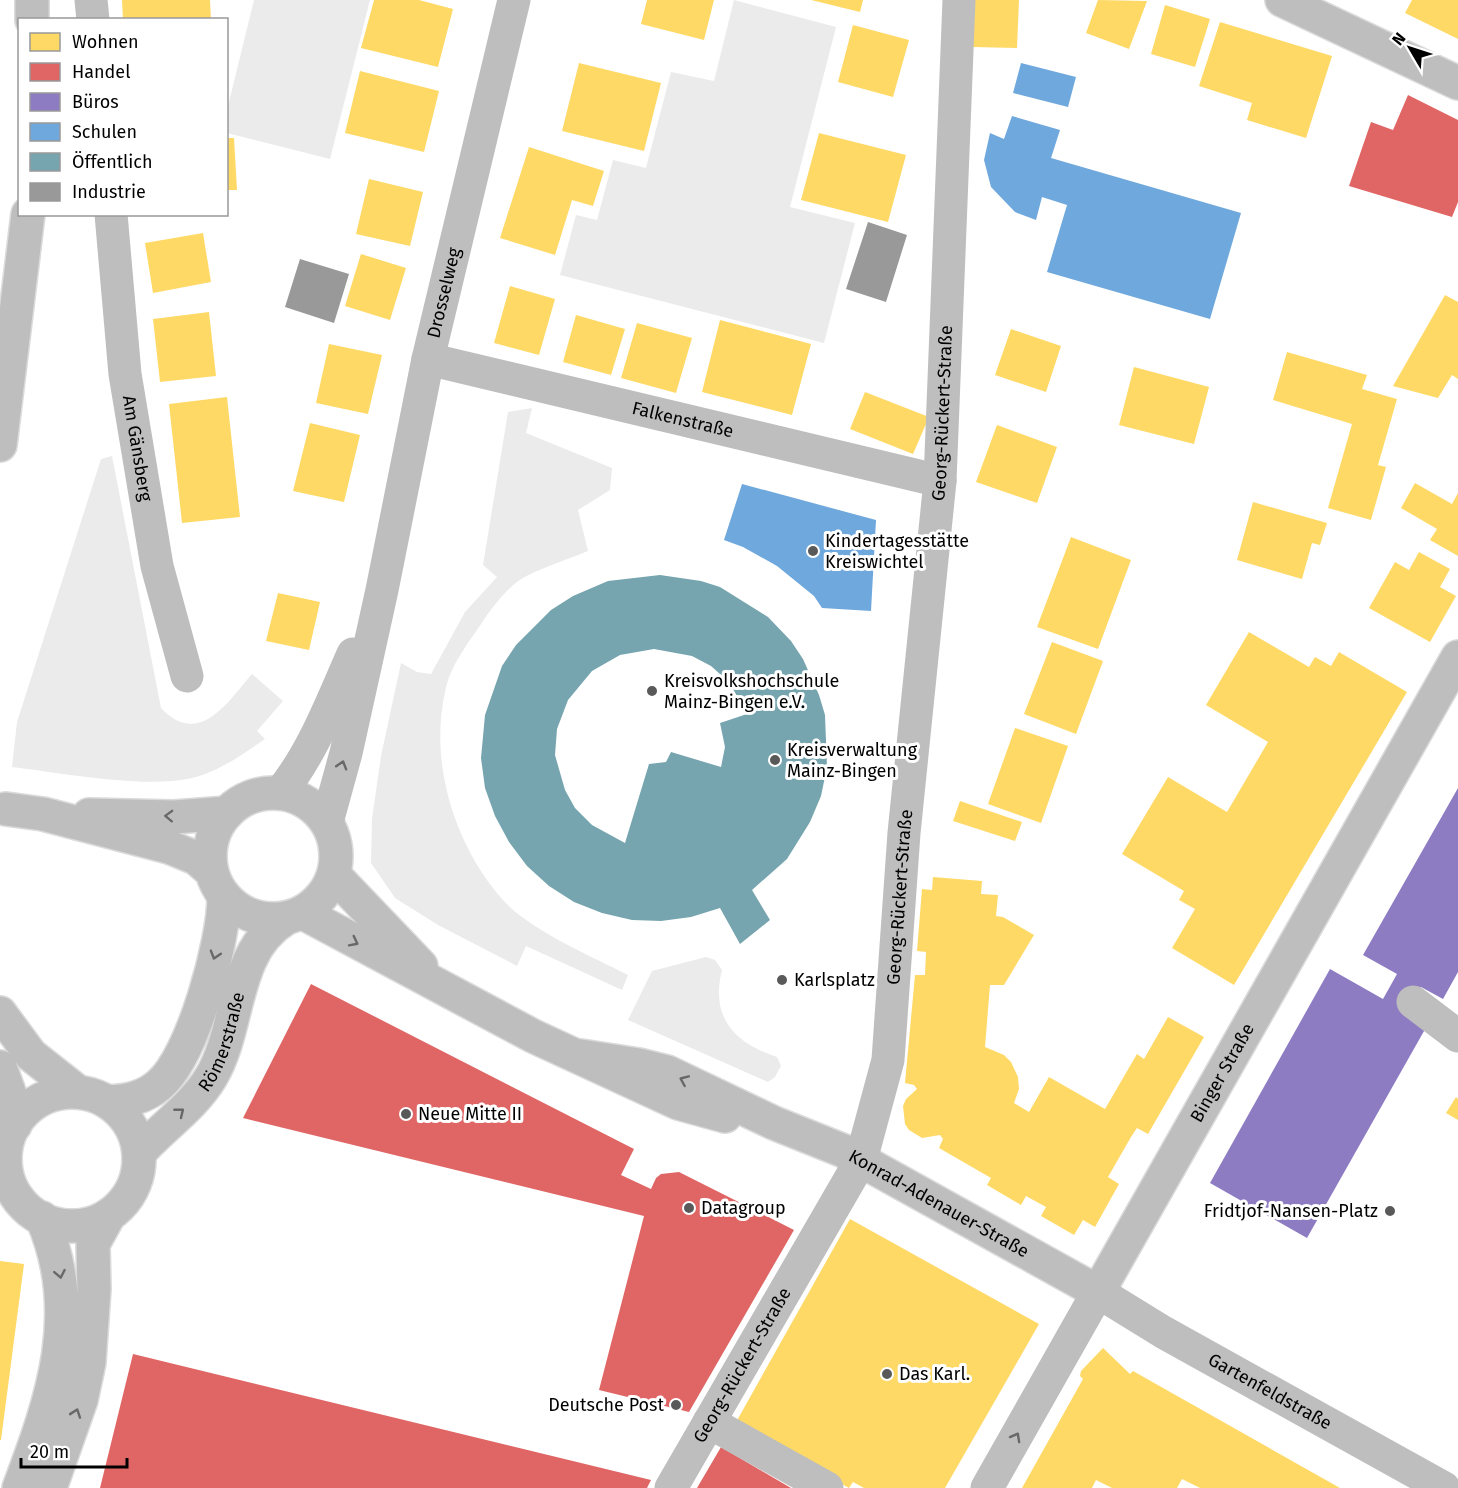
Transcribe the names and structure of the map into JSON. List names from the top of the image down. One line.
{"streets":{"main road":["Drosselweg","Georg-Rückert-Straße","Falkenstraße","Am Gänsberg","Römerstraße","Binger Straße","Konrad-Adenauer-Straße","Gartenfeldstraße"]},"crossings":[["Drosselweg","Falkenstraße"],["Drosselweg","Römerstraße"],["Drosselweg","Konrad-Adenauer-Straße"],["Georg-Rückert-Straße","Falkenstraße"],["Georg-Rückert-Straße","Konrad-Adenauer-Straße"],["Römerstraße","Konrad-Adenauer-Straße"],["Binger Straße","Konrad-Adenauer-Straße"],["Binger Straße","Gartenfeldstraße"],["Konrad-Adenauer-Straße","Gartenfeldstraße"]],"places":["Kindertagesstätte Kreiswichtel","Kreisvolkshochschule Mainz-Bingen e.V.","Kreisverwaltung Mainz-Bingen","Karlsplatz","Neue Mitte II","Datagroup","Fridtjof-Nansen-Platz","Das Karl.","Deutsche Post"],"legend":["Wohnen","Handel","Büros","Schulen","Öffentlich","Industrie"],"scale_bar":"20 m","north":"top left"}
